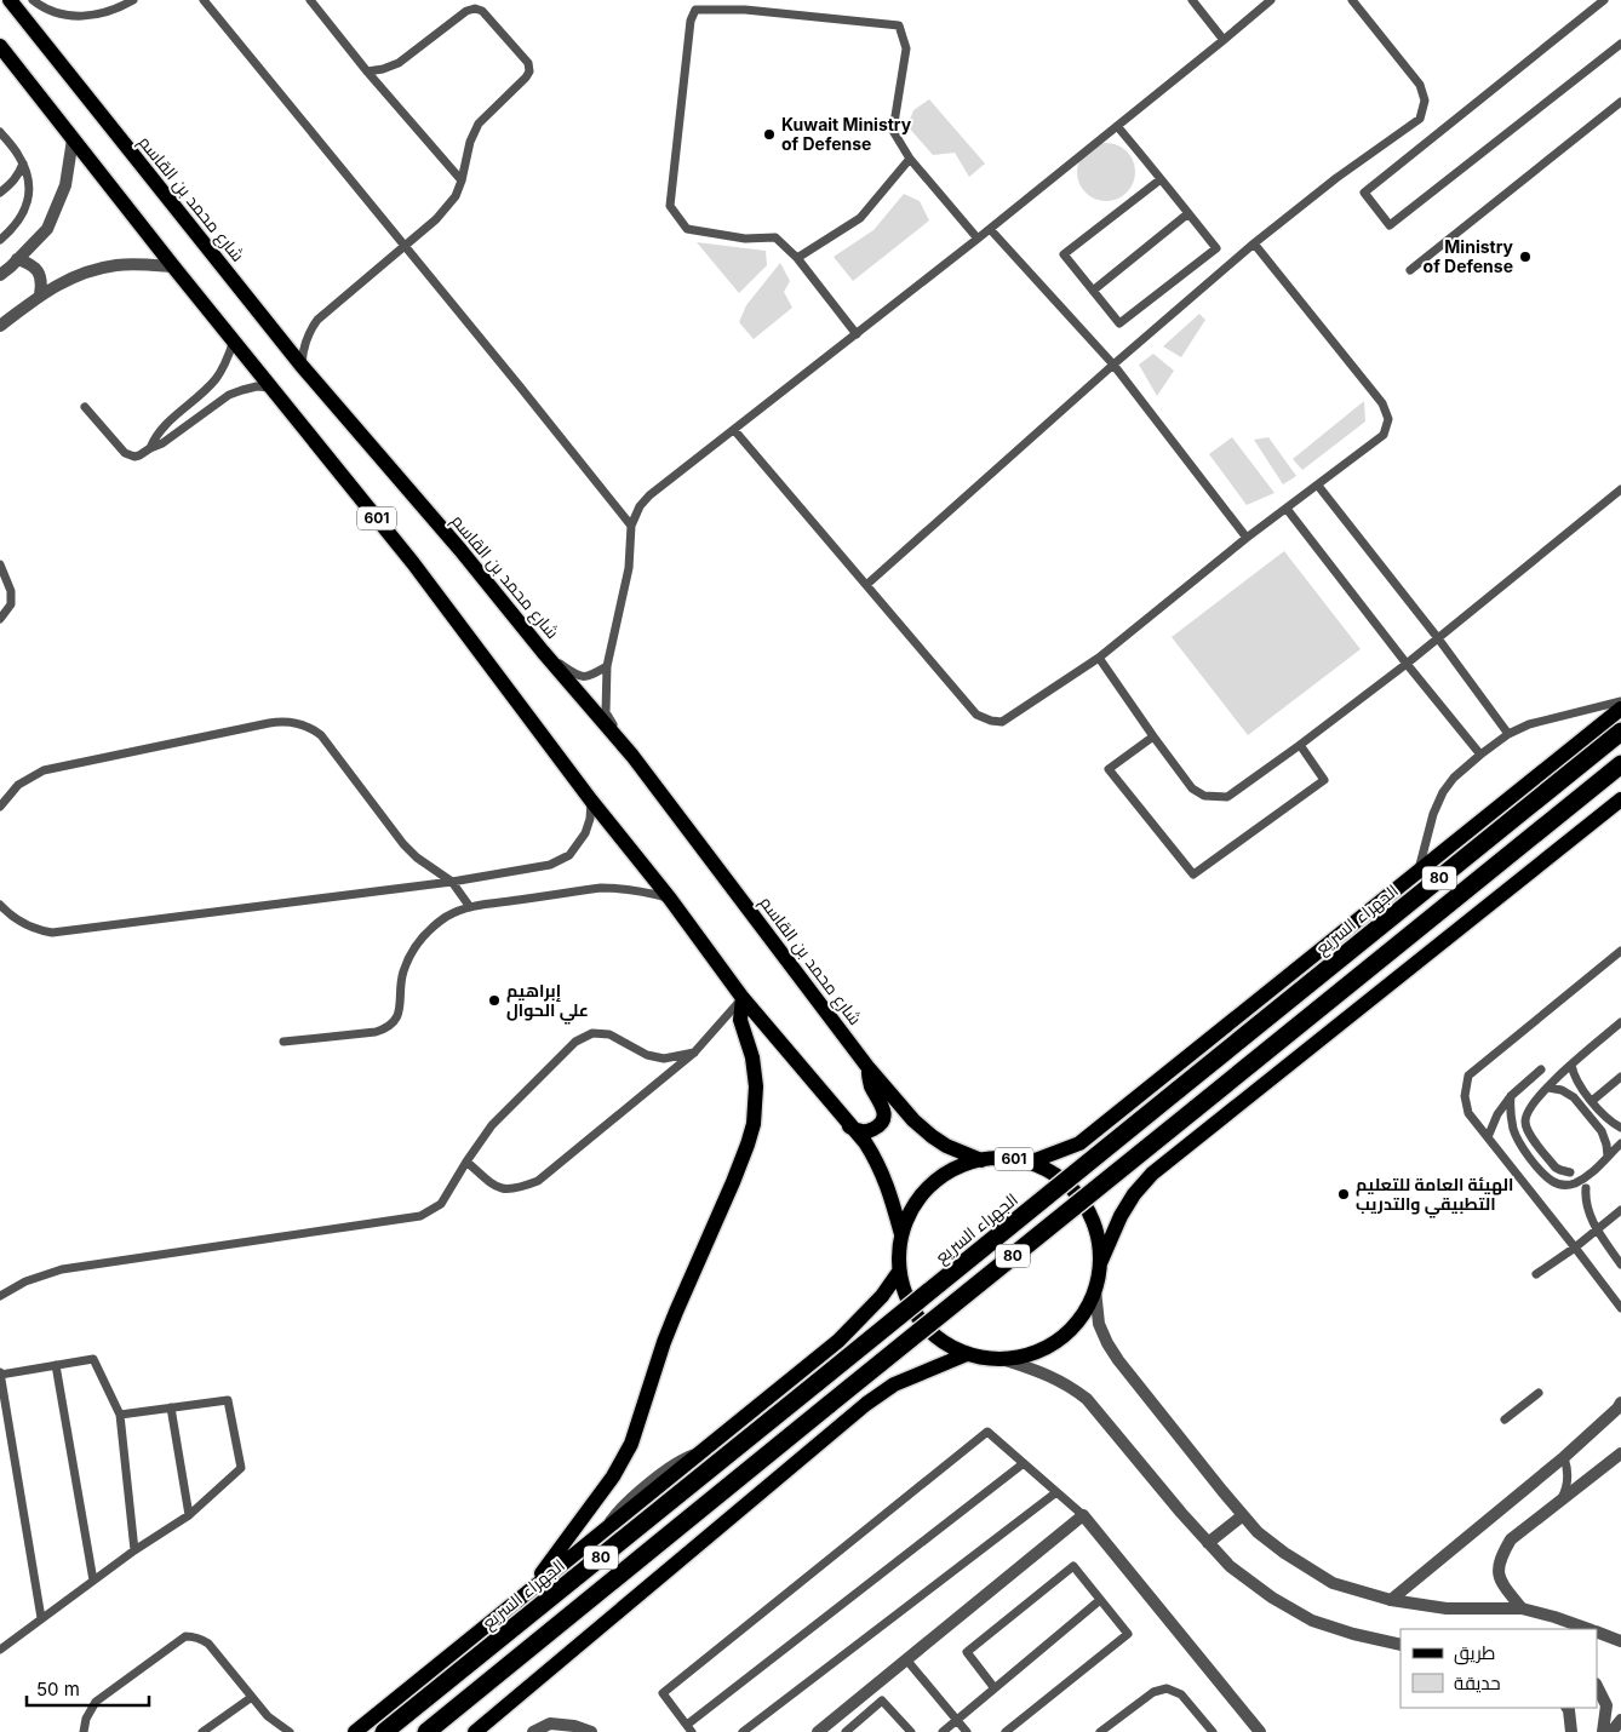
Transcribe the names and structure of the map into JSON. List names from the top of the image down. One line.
{"streets":{"highway":["80","الجهراء السريع"],"main road":["شارع محمد بن القاسم","601"]},"crossings":[["شارع محمد بن القاسم","601"],["شارع محمد بن القاسم","الجهراء السريع"],["601","الجهراء السريع"]],"places":["Kuwait Ministry of Defense","Ministry of Defense","إبراهيم علي الحوال","الهيئة العامة للتعليم التطبيقي والتدريب"],"legend":["طريق","حديقة"],"scale_bar":"50 m"}
